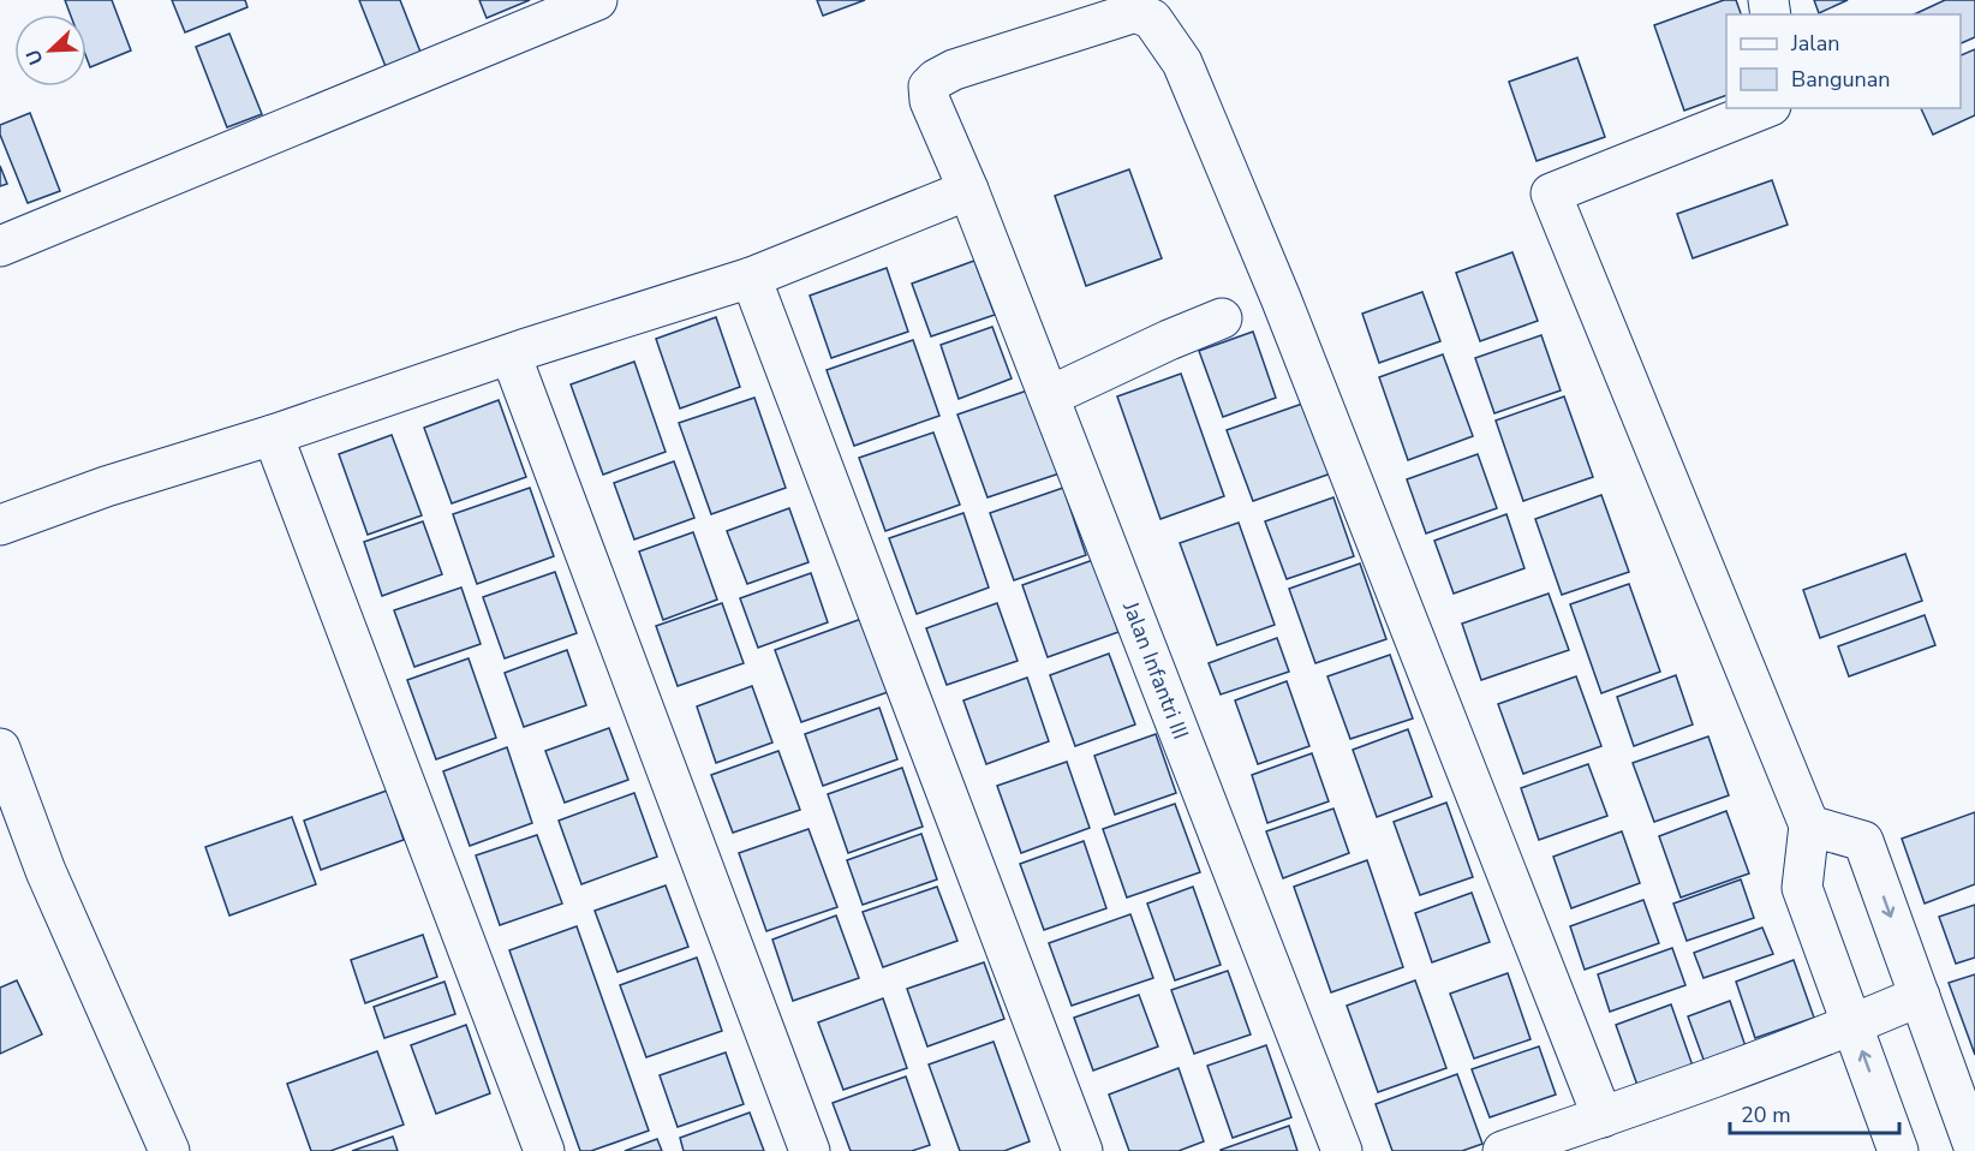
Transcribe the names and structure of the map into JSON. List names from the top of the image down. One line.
{"streets":{"street":["Jalan Infantri III"]},"legend":["Jalan","Bangunan"],"scale_bar":"20 m","north":"bottom left"}
